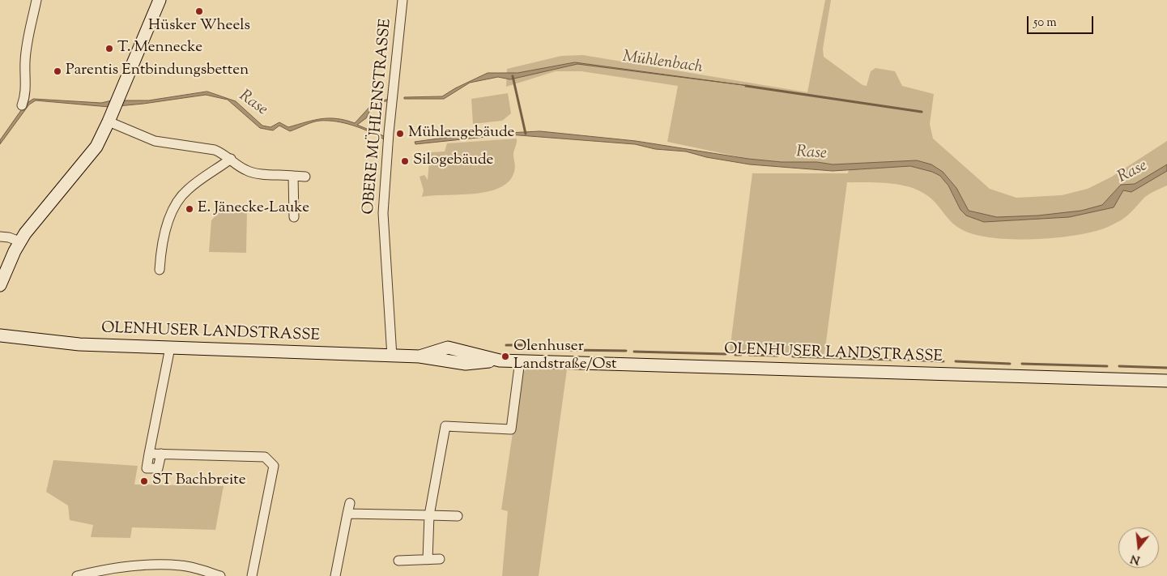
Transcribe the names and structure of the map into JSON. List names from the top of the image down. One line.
{"streets":{"street":["OBERE MÜHLENSTRASSE","OLENHUSER LANDSTRASSE"]},"crossings":[["OBERE MÜHLENSTRASSE","OLENHUSER LANDSTRASSE"]],"water":["Mühlenbach","Rase"],"places":["Hüsker Wheels","T. Mennecke","Parentis Entbindungsbetten","Mühlengebäude","Silogebäude","E. Jänecke-Lauke","Olenhuser Landstraße/Ost","ST Bachbreite"],"scale_bar":"50 m","north":"bottom"}
